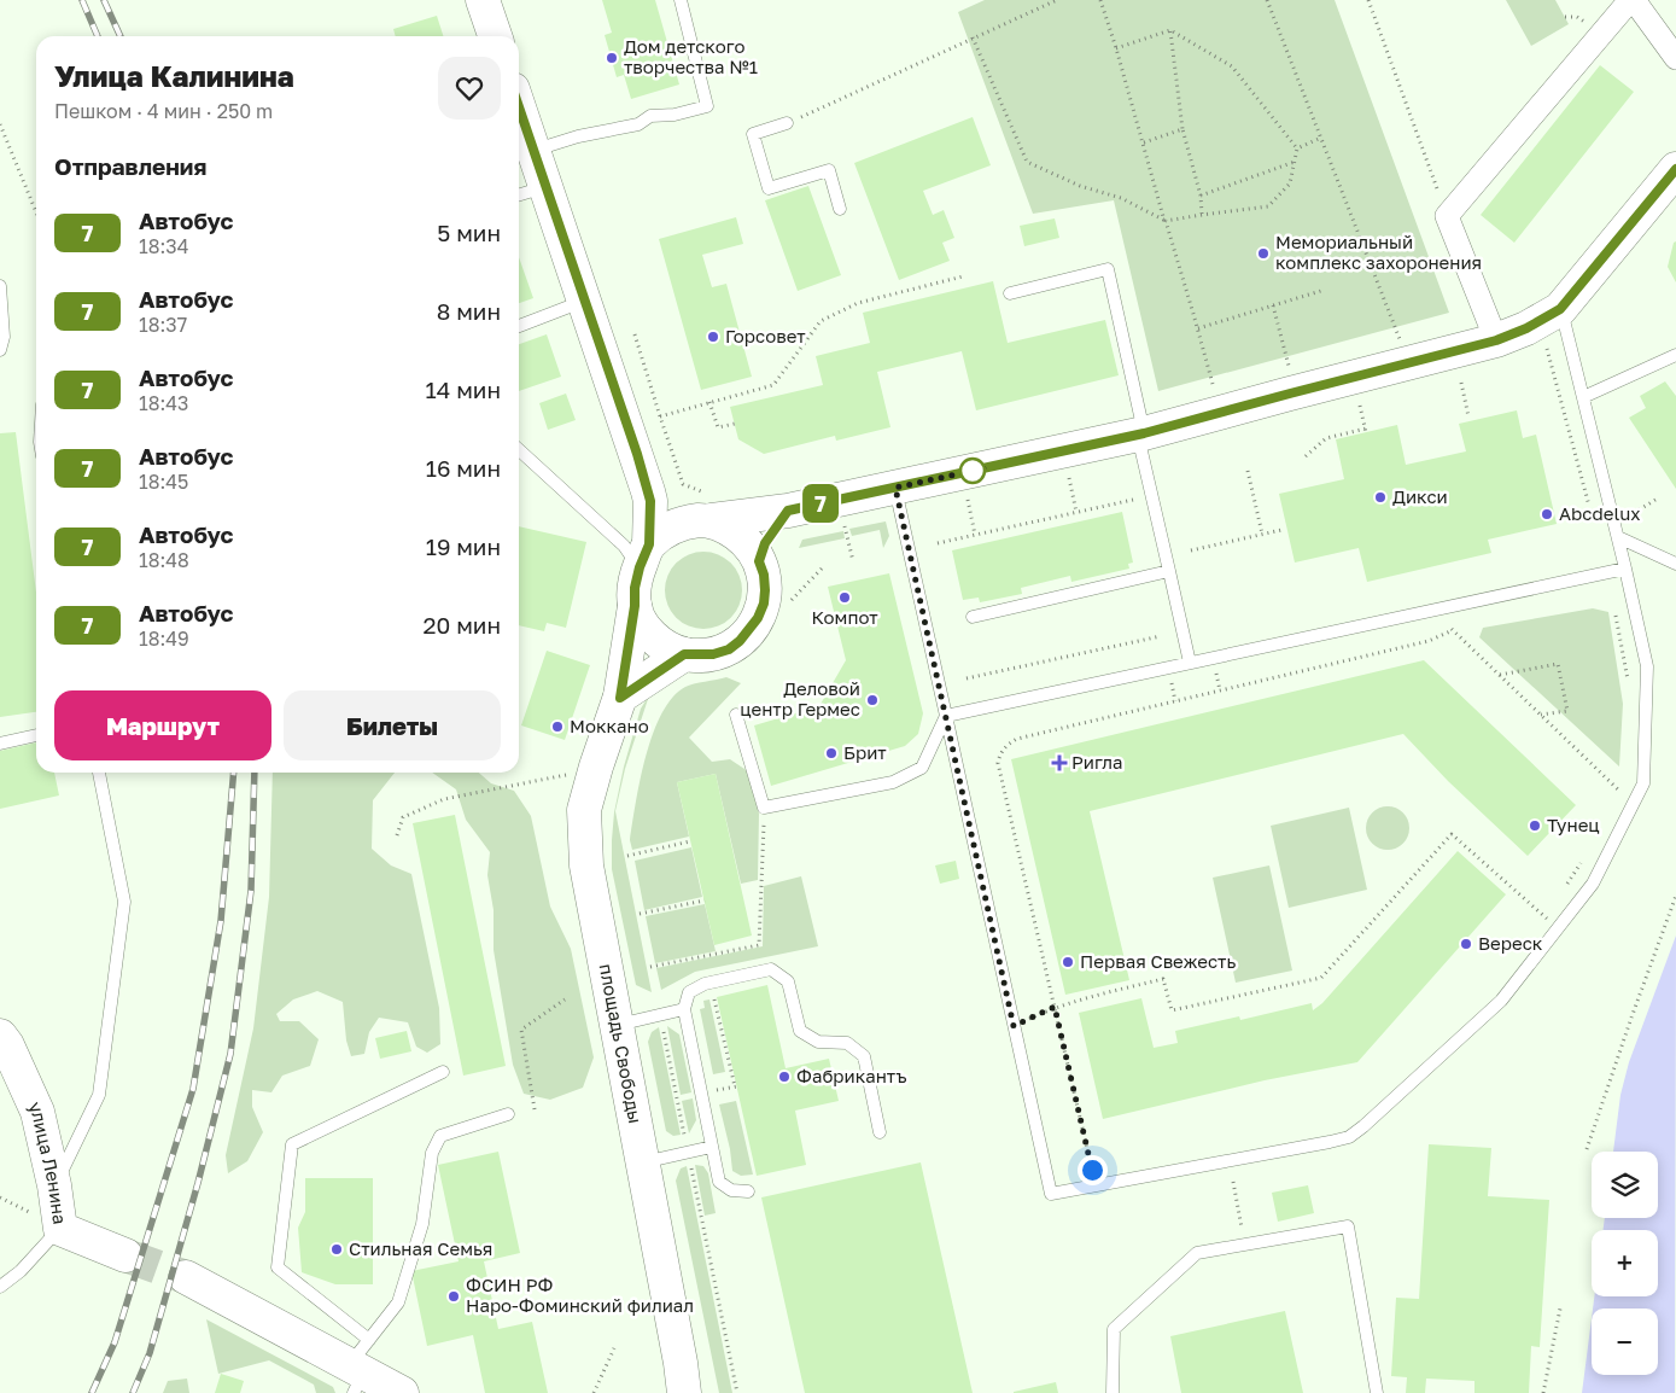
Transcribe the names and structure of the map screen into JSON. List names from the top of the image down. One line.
{"streets":{"main road":["площадь Свободы","улица Ленина"]},"places":{"other":["Дом детского творчества №1","Мемориальный комплекс захоронения","Горсовет","Дикси","Abcdelux","Компот","Деловой центр Гермес","Моккано","Брит","Тунец","Вереcк","Первая Свежесть","Фабрикантъ","Стильная Семья","ФСИН РФ Наро-Фоминский филиал"],"health":["Ригла"]},"lines":["bus line 7"],"page":{"on_map":"7","heading":[["Улица Калинина","Пешком · 4 мин · 250 m"],"Отправления"],"list":[{"mark":"7","name":"Автобус","note":"18:34","value":"5 мин"},{"mark":"7","name":"Автобус","note":"18:37","value":"8 мин"},{"mark":"7","name":"Автобус","note":"18:43","value":"14 мин"},{"mark":"7","name":"Автобус","note":"18:45","value":"16 мин"},{"mark":"7","name":"Автобус","note":"18:48","value":"19 мин"},{"mark":"7","name":"Автобус","note":"18:49","value":"20 мин"}],"buttons":["Маршрут","Билеты"],"map_buttons":["+","−"]}}
